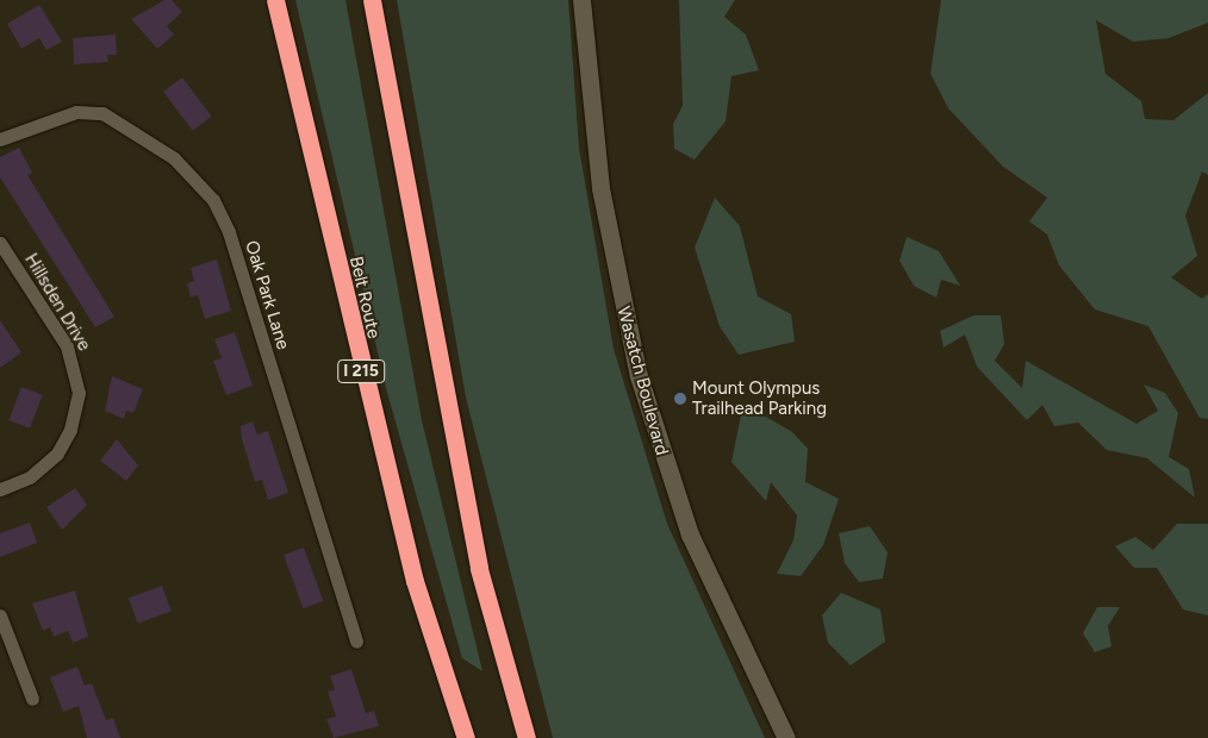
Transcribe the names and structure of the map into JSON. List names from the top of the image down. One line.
{"streets":{"highway":["Belt Route","I 215"],"street":["Oak Park Lane","Hillsden Drive","Wasatch Boulevard"]},"places":["Mount Olympus Trailhead Parking"]}
